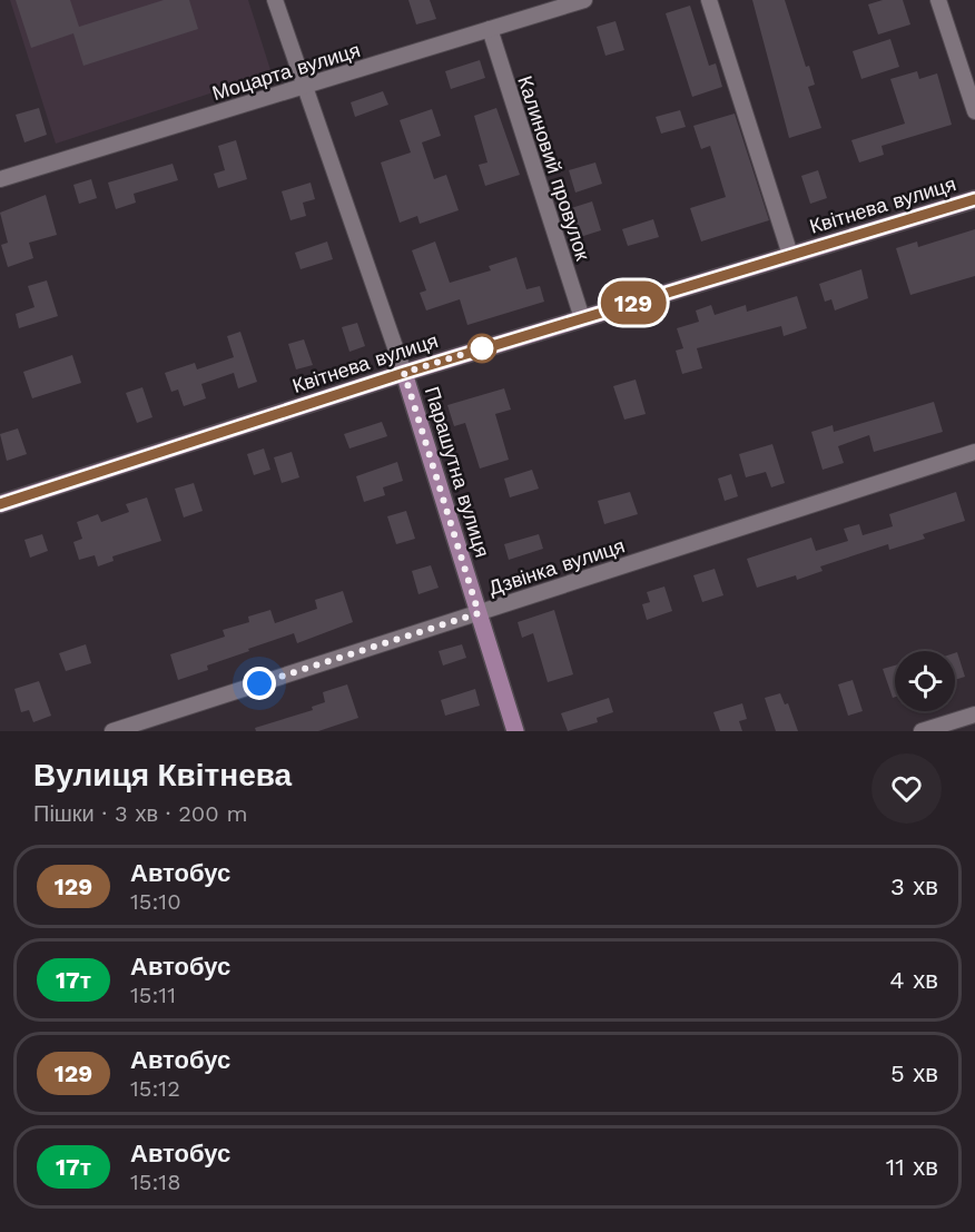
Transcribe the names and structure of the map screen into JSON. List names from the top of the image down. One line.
{"streets":{"main road":["Квітнева вулиця","Парашутна вулиця"],"street":["Моцарта вулиця","Калиновий провулок","Дзвінка вулиця"]},"crossings":[["Моцарта вулиця","Калиновий провулок"],["Моцарта вулиця","Парашутна вулиця"],["Калиновий провулок","Квітнева вулиця"],["Квітнева вулиця","Парашутна вулиця"],["Парашутна вулиця","Дзвінка вулиця"]],"lines":["bus line 129"],"page":{"on_map":"129","heading":["Вулиця Квітнева","Пішки · 3 хв · 200 m"],"list":[{"mark":"129","name":"Автобус","note":"15:10","value":"3 хв"},{"mark":"17т","name":"Автобус","note":"15:11","value":"4 хв"},{"mark":"129","name":"Автобус","note":"15:12","value":"5 хв"},{"mark":"17т","name":"Автобус","note":"15:18","value":"11 хв"}]}}
